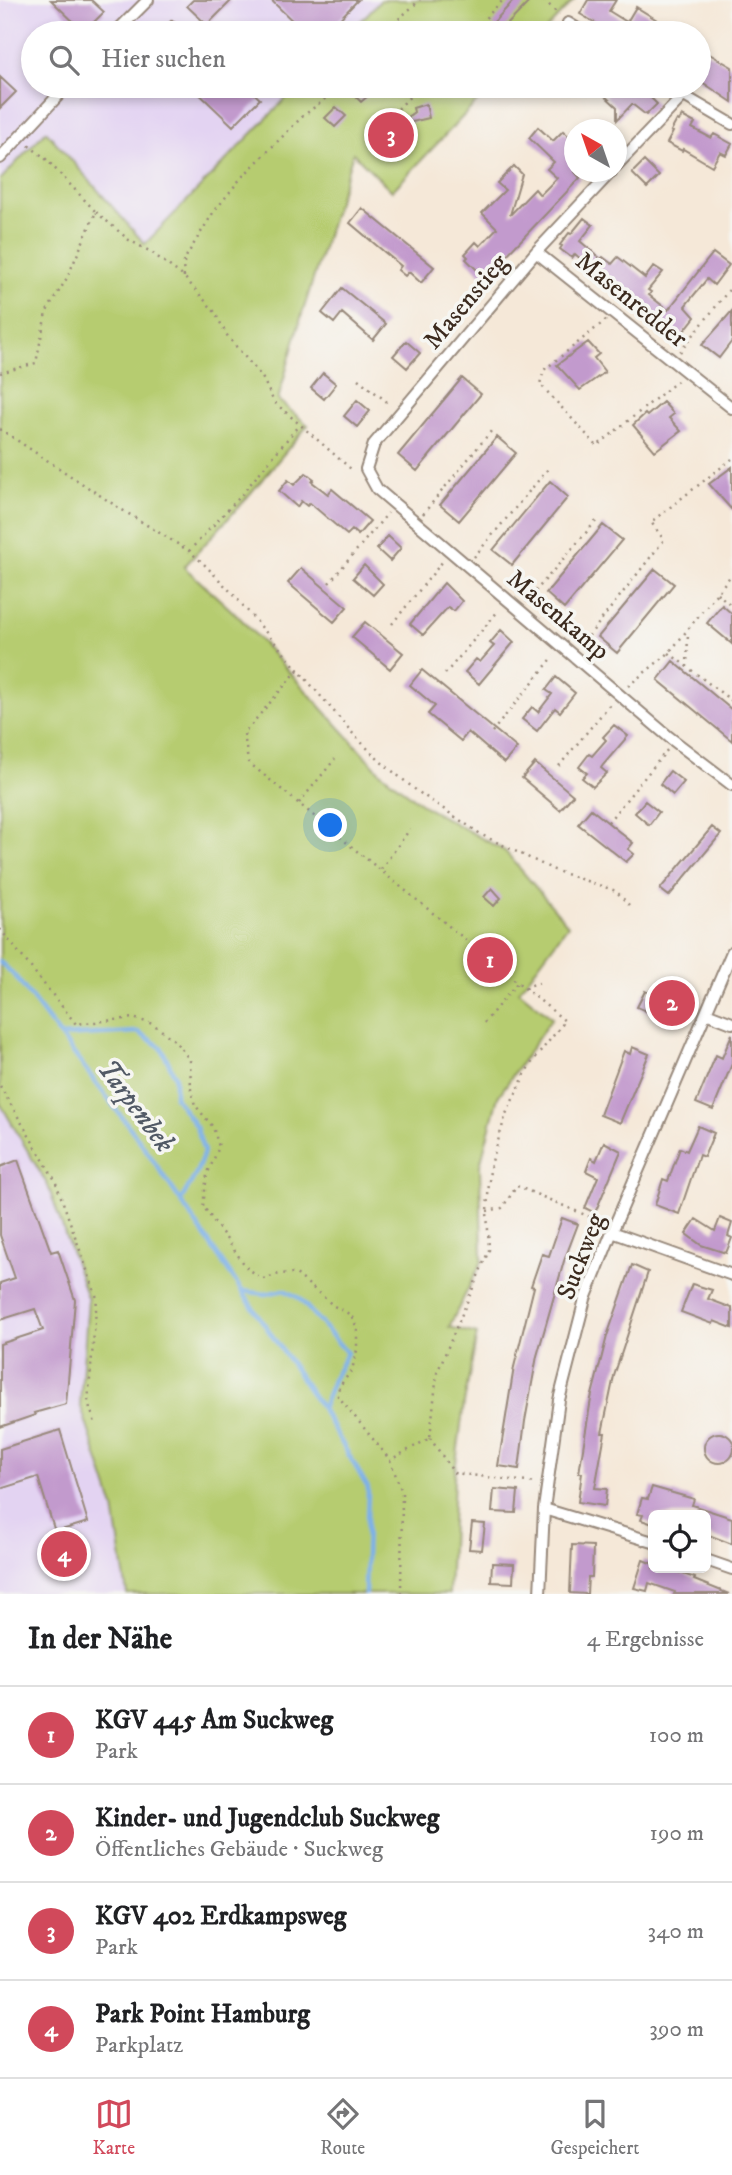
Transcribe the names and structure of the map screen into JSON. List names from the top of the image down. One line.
{"streets":{"street":["Masenredder","Masenstieg","Masenkamp","Suckweg"]},"crossings":[["Masenredder","Masenstieg"],["Masenstieg","Masenkamp"]],"water":["Tarpenbek"],"north":"top left","page":{"search":"Hier suchen","pins":["3","1","2","4"],"heading":["In der Nähe","4 Ergebnisse"],"list":[{"mark":"1","name":"KGV 445 Am Suckweg","note":"Park","value":"100 m"},{"mark":"2","name":"Kinder- und Jugendclub Suckweg","note":"Öffentliches Gebäude · Suckweg","value":"190 m"},{"mark":"3","name":"KGV 402 Erdkampsweg","note":"Park","value":"340 m"},{"mark":"4","name":"Park Point Hamburg","note":"Parkplatz","value":"390 m"}],"nav":["Karte","Route","Gespeichert"]}}
